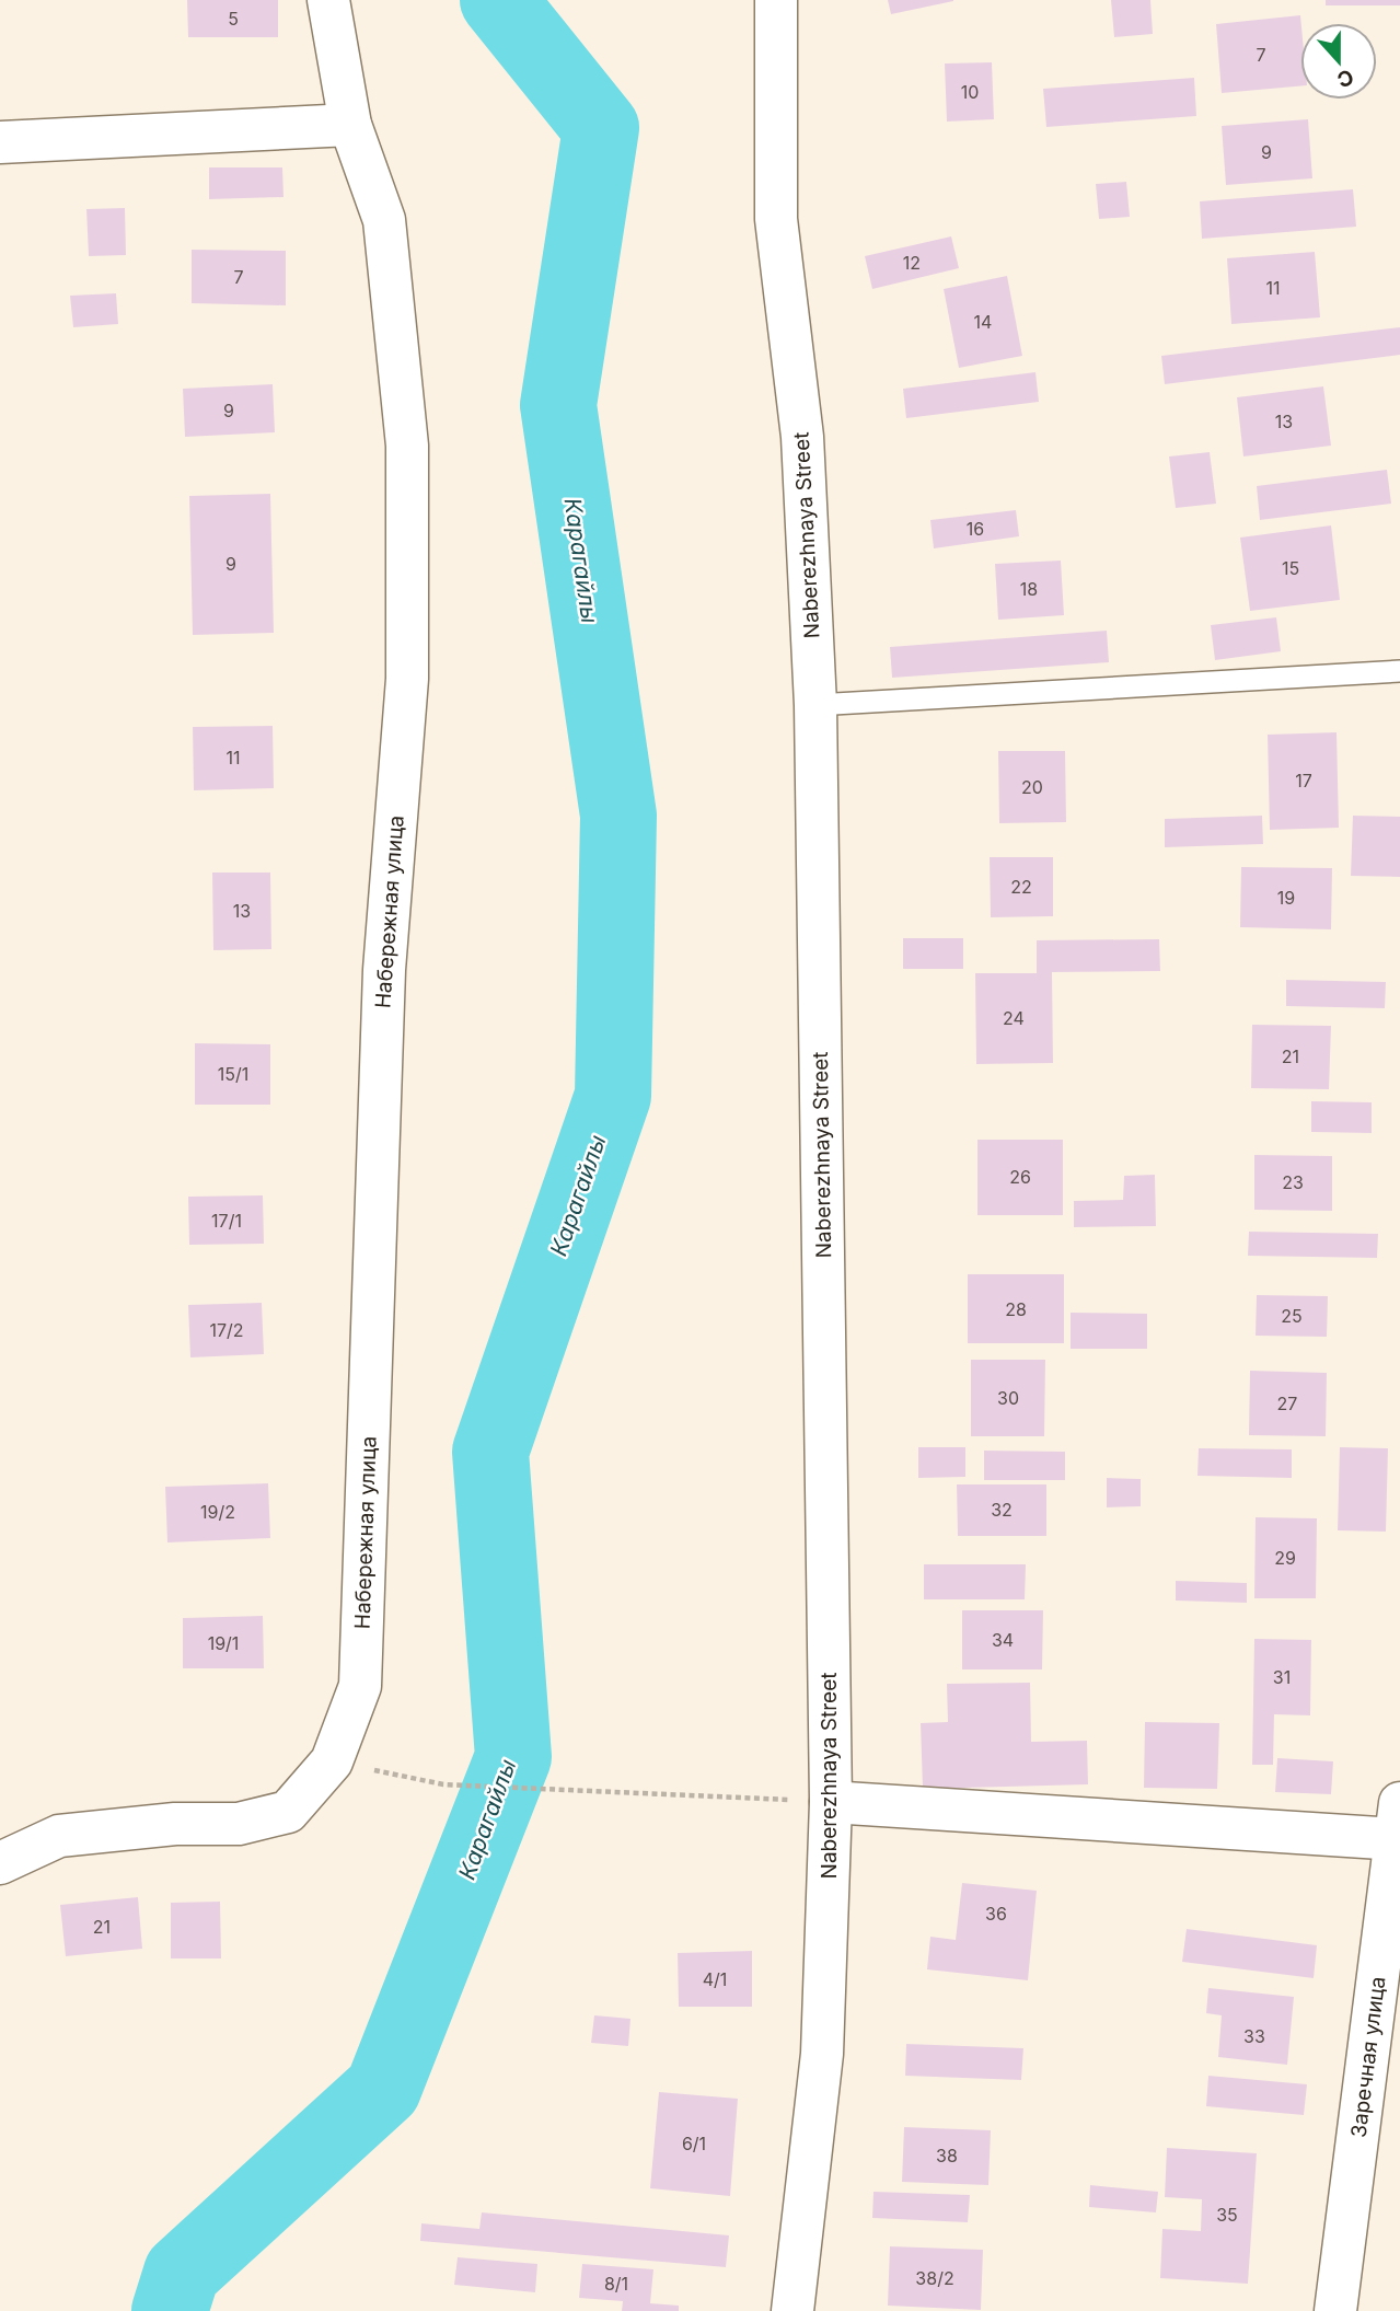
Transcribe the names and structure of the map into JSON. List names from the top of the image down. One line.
{"streets":{"street":["Naberezhnaya Street","Набережная улица","Заречная улица"]},"water":["Карагайлы"],"house_numbers":["5","7","10","9","12","7","11","14","9","13","16","9","15","18","11","17","20","22","19","13","24","21","15/1","26","23","17/1","28","25","17/2","30","27","32","19/2","29","34","19/1","31","36","21","4/1","33","6/1","38","35","38/2","8/1"],"north":"bottom"}
